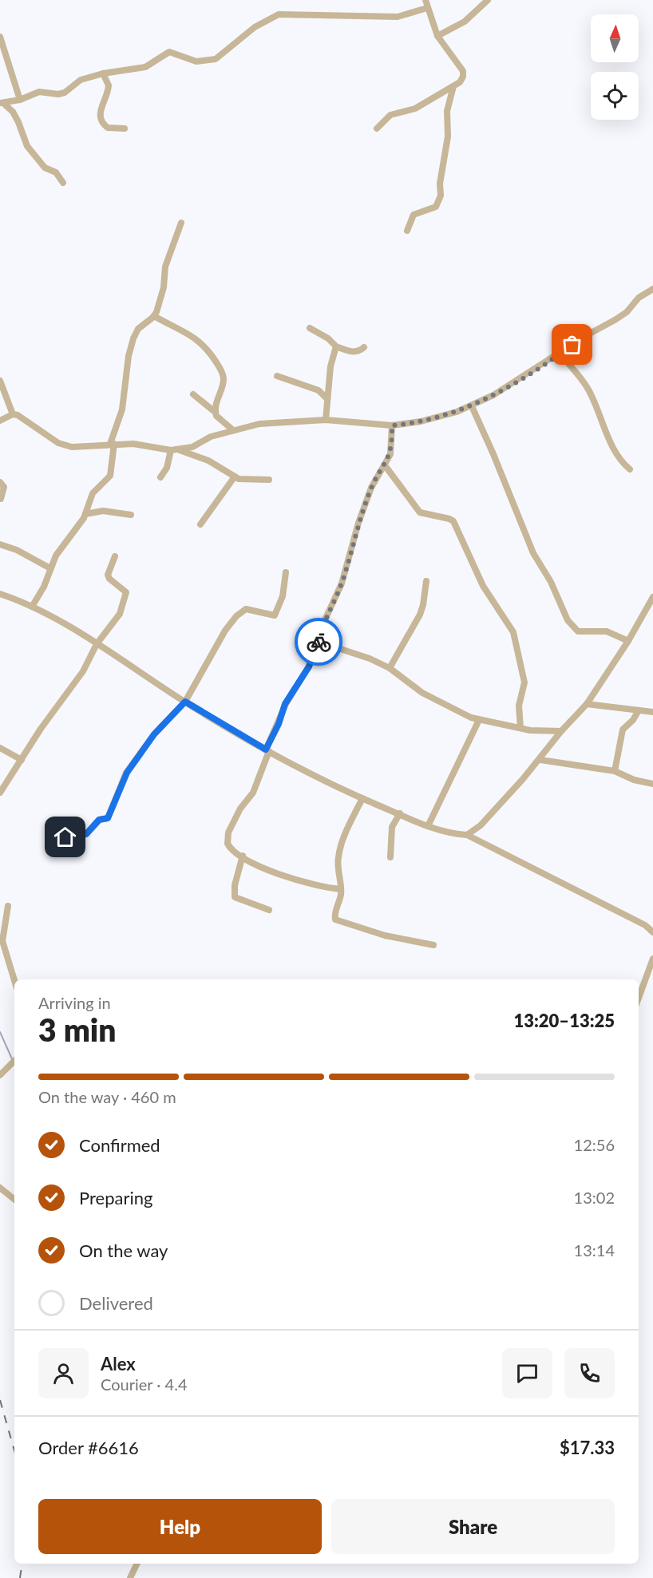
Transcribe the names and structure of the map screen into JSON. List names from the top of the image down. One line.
{"north":"top","page":{"heading":["3 min","Arriving in","13:20–13:25"],"panel":["Alex","Courier · 4.4","Order #6616","$17.33"],"bar":"On the way · 460 m","list":[["Confirmed","12:56"],["Preparing","13:02"],["On the way","13:14"],"Delivered"],"buttons":["Help","Share"]}}
